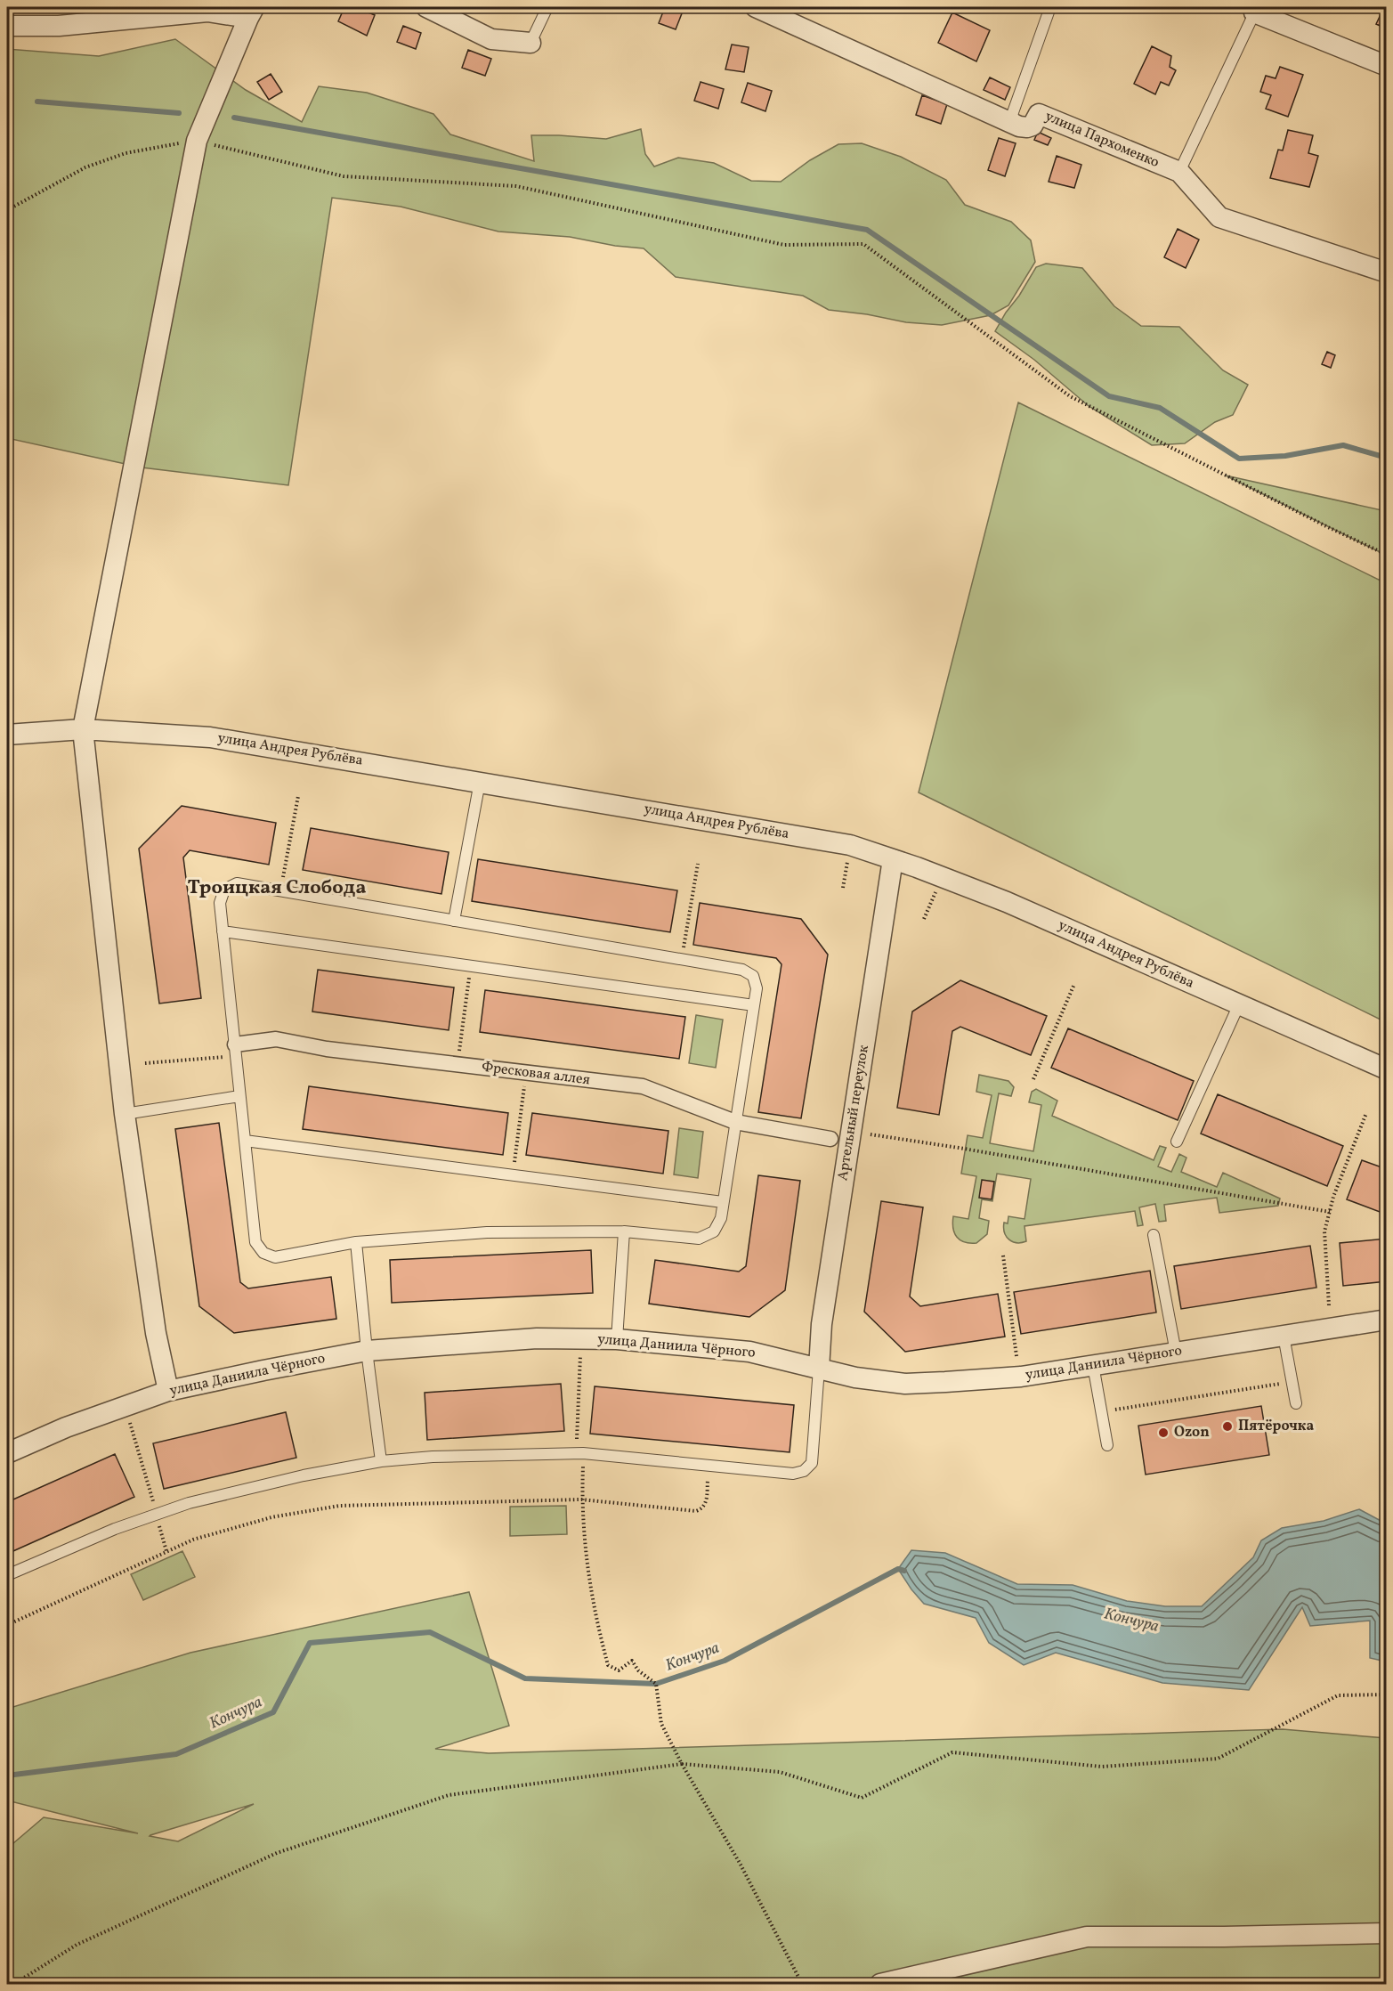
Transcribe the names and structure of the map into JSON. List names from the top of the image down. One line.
{"streets":{"street":["улица Пархоменко","улица Андрея Рублёва","Фресковая аллея","Артельный переулок","улица Даниила Чёрного"]},"crossings":[["улица Андрея Рублёва","Артельный переулок"],["Артельный переулок","улица Даниила Чёрного"]],"districts":["Троицкая Слобода"],"water":["Кончура"],"places":["Пятёрочка","Ozon"]}
